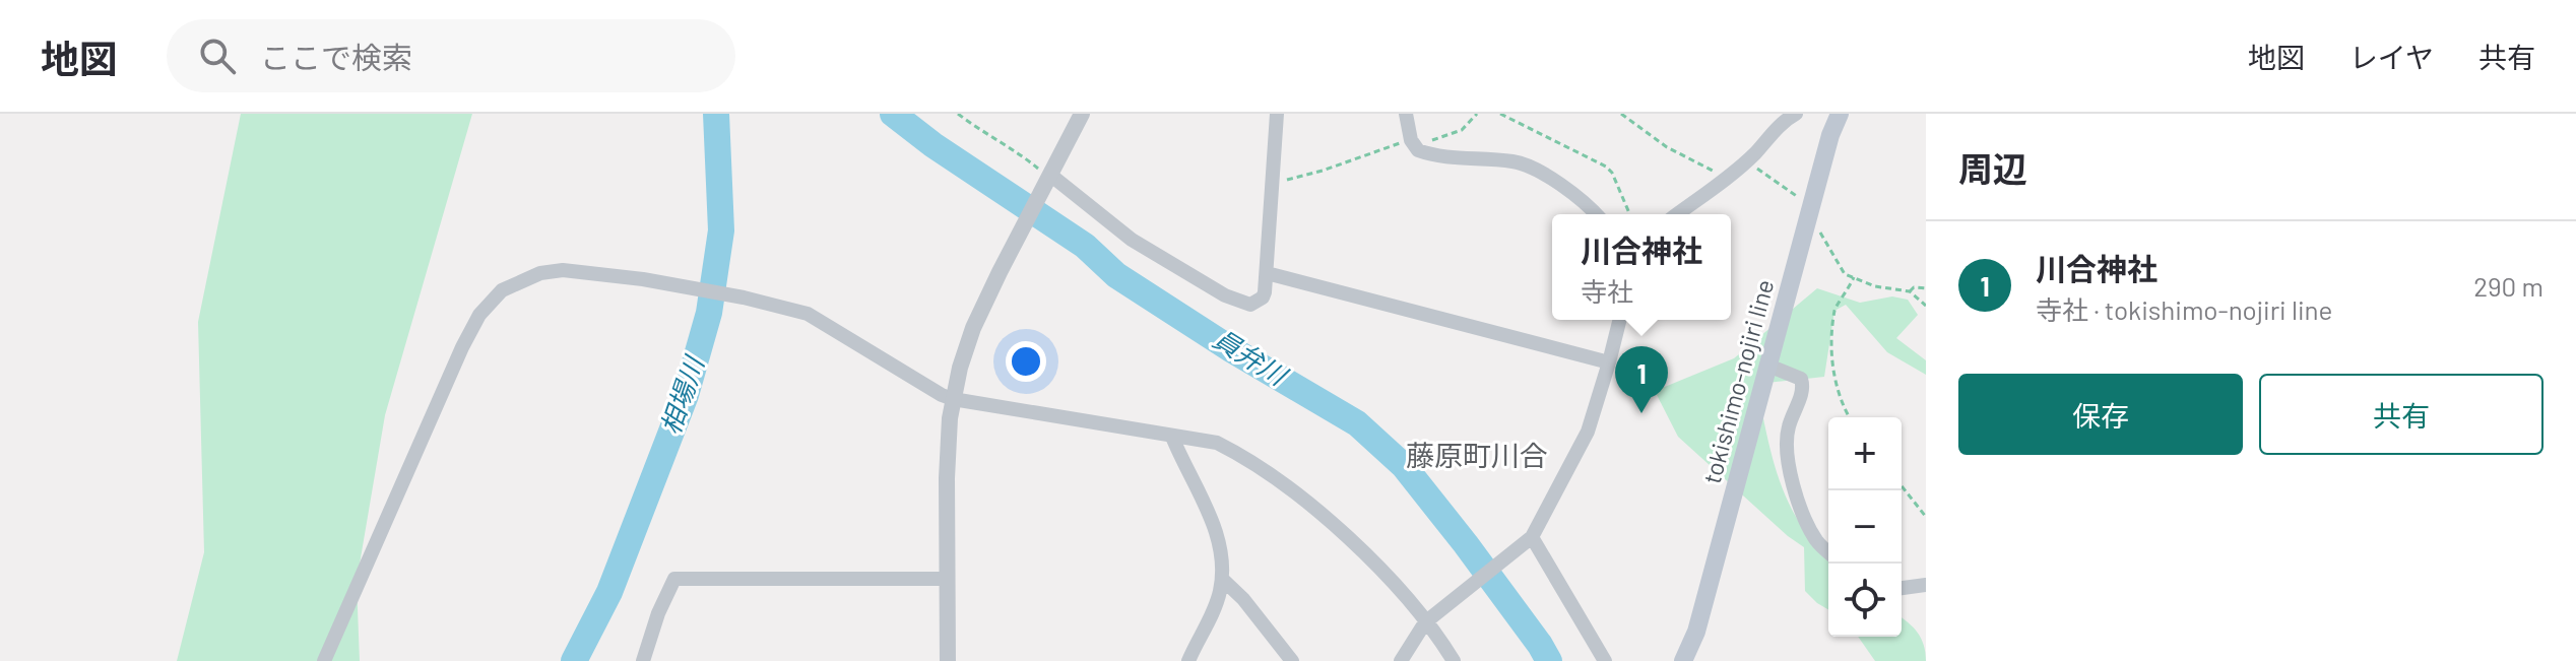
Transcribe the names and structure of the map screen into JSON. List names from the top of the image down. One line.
{"streets":{"main road":["tokishimo-nojiri line"]},"districts":["藤原町川合"],"water":["員弁川","相場川"],"page":{"header":"地図","search":"ここで検索","nav":["地図","レイヤ","共有"],"heading":"周辺","popup":["川合神社","寺社"],"list":[{"mark":"1","name":"川合神社","note":"寺社 · tokishimo-nojiri line","value":"290 m"}],"pins":"1","buttons":["保存","共有"],"map_buttons":["+","−"]}}
